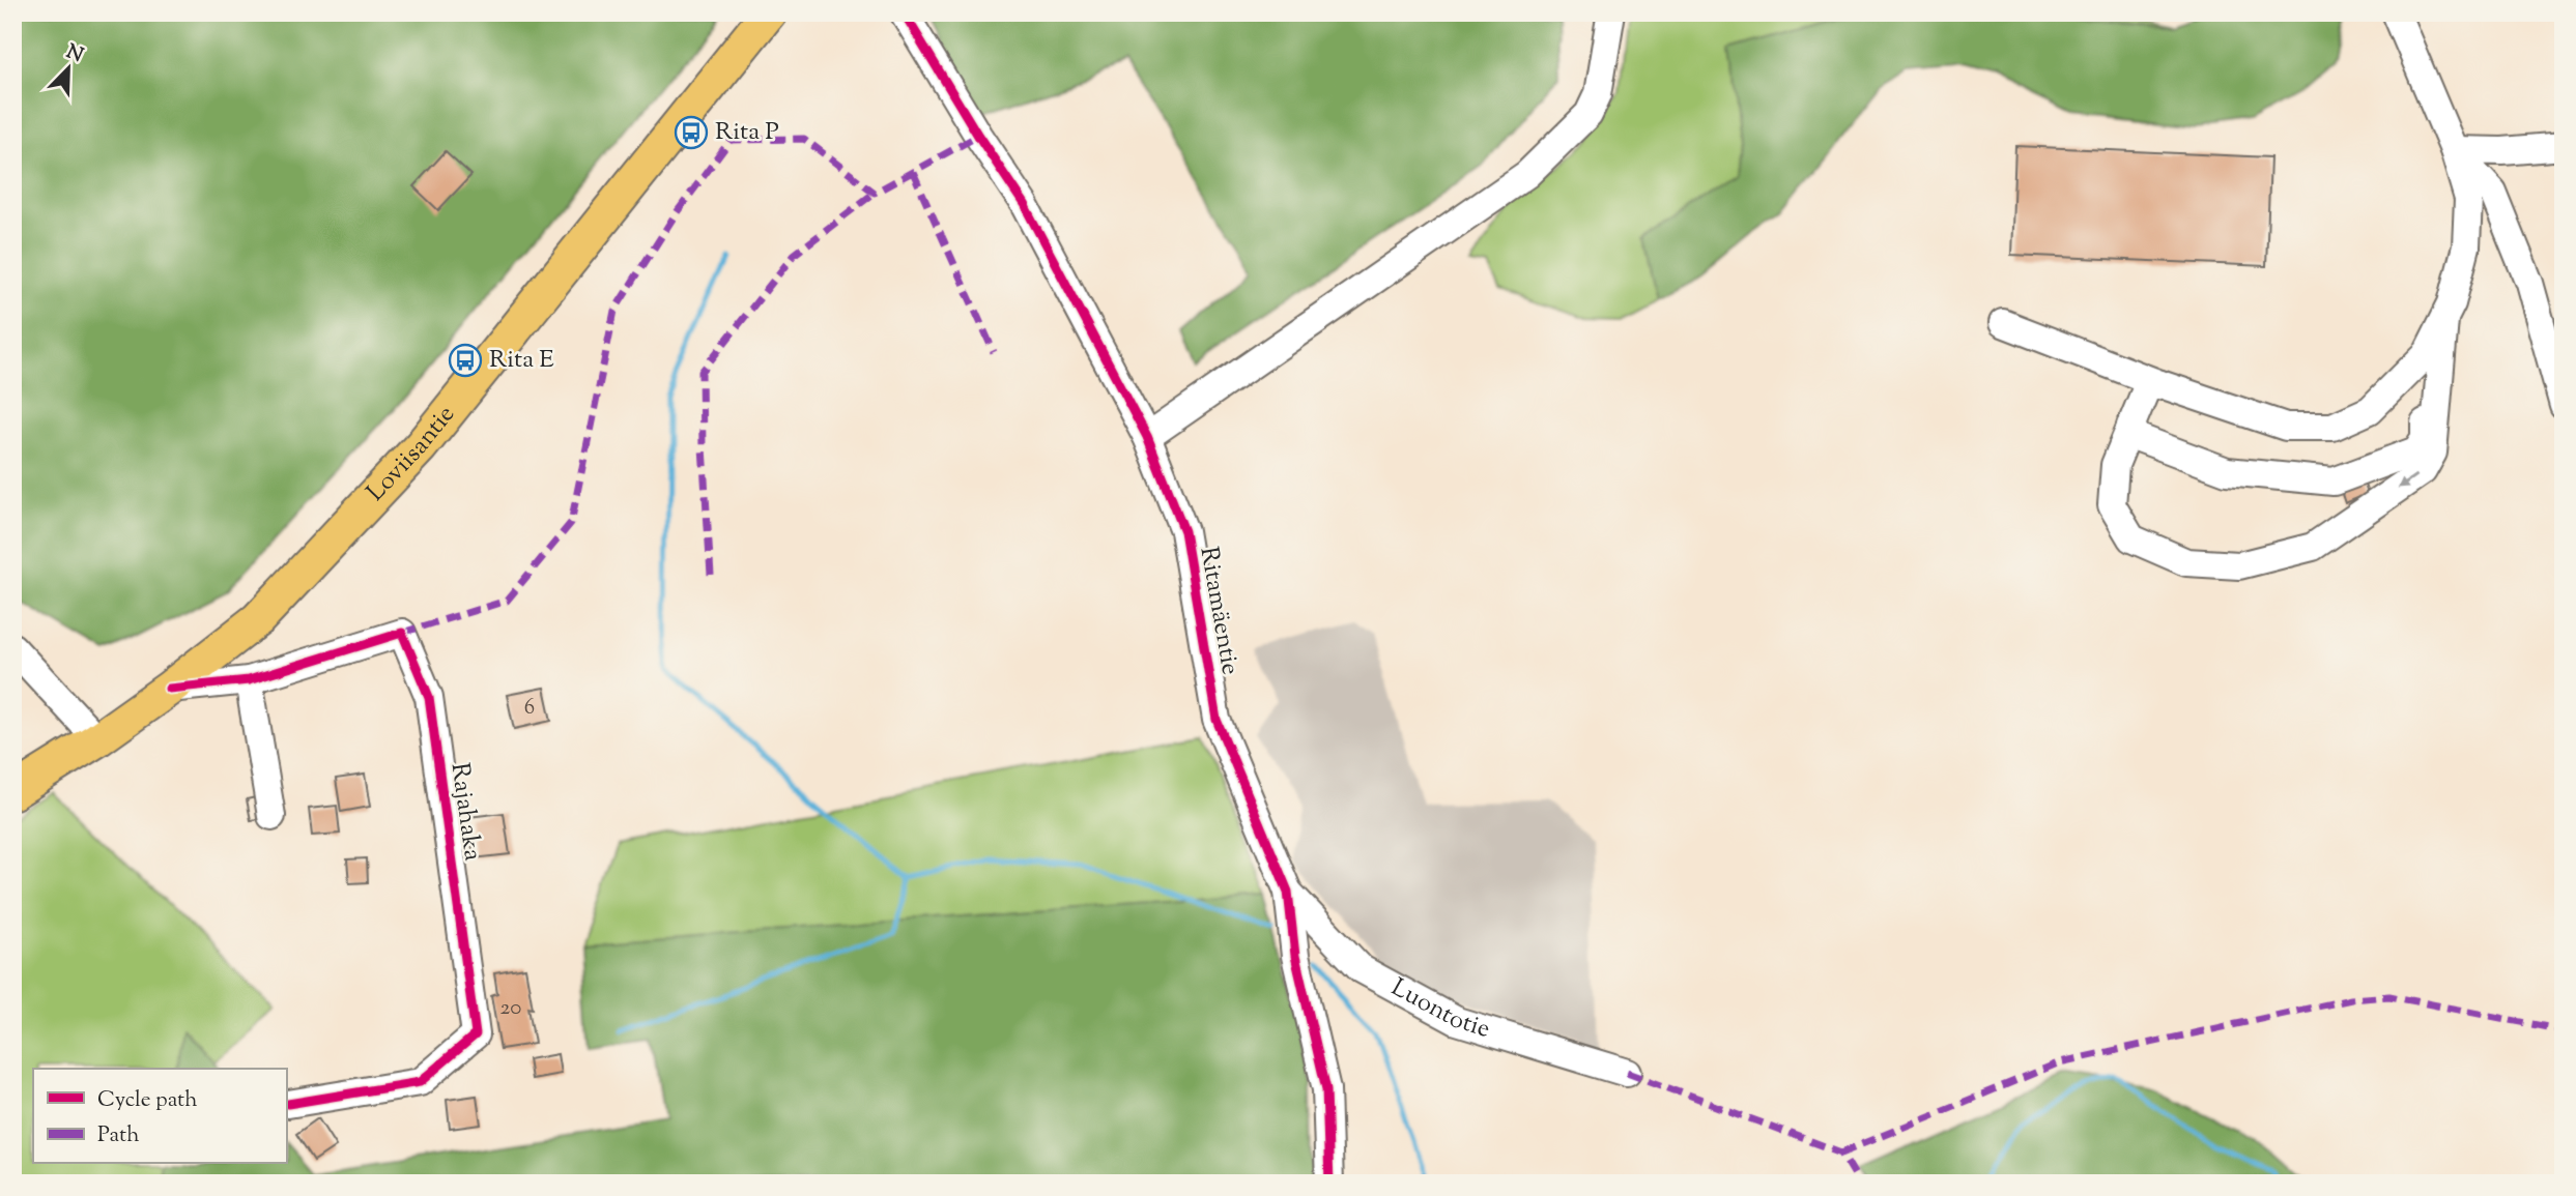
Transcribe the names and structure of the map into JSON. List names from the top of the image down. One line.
{"streets":{"main road":["Loviisantie"],"street":["Ritamäentie","Rajahaka","Luontotie"]},"crossings":[["Loviisantie","Rajahaka"],["Ritamäentie","Luontotie"]],"places":{"bus stop":["Rita P","Rita E"]},"house_numbers":["6","20"],"legend":["Cycle path","Path"],"north":"top right"}
